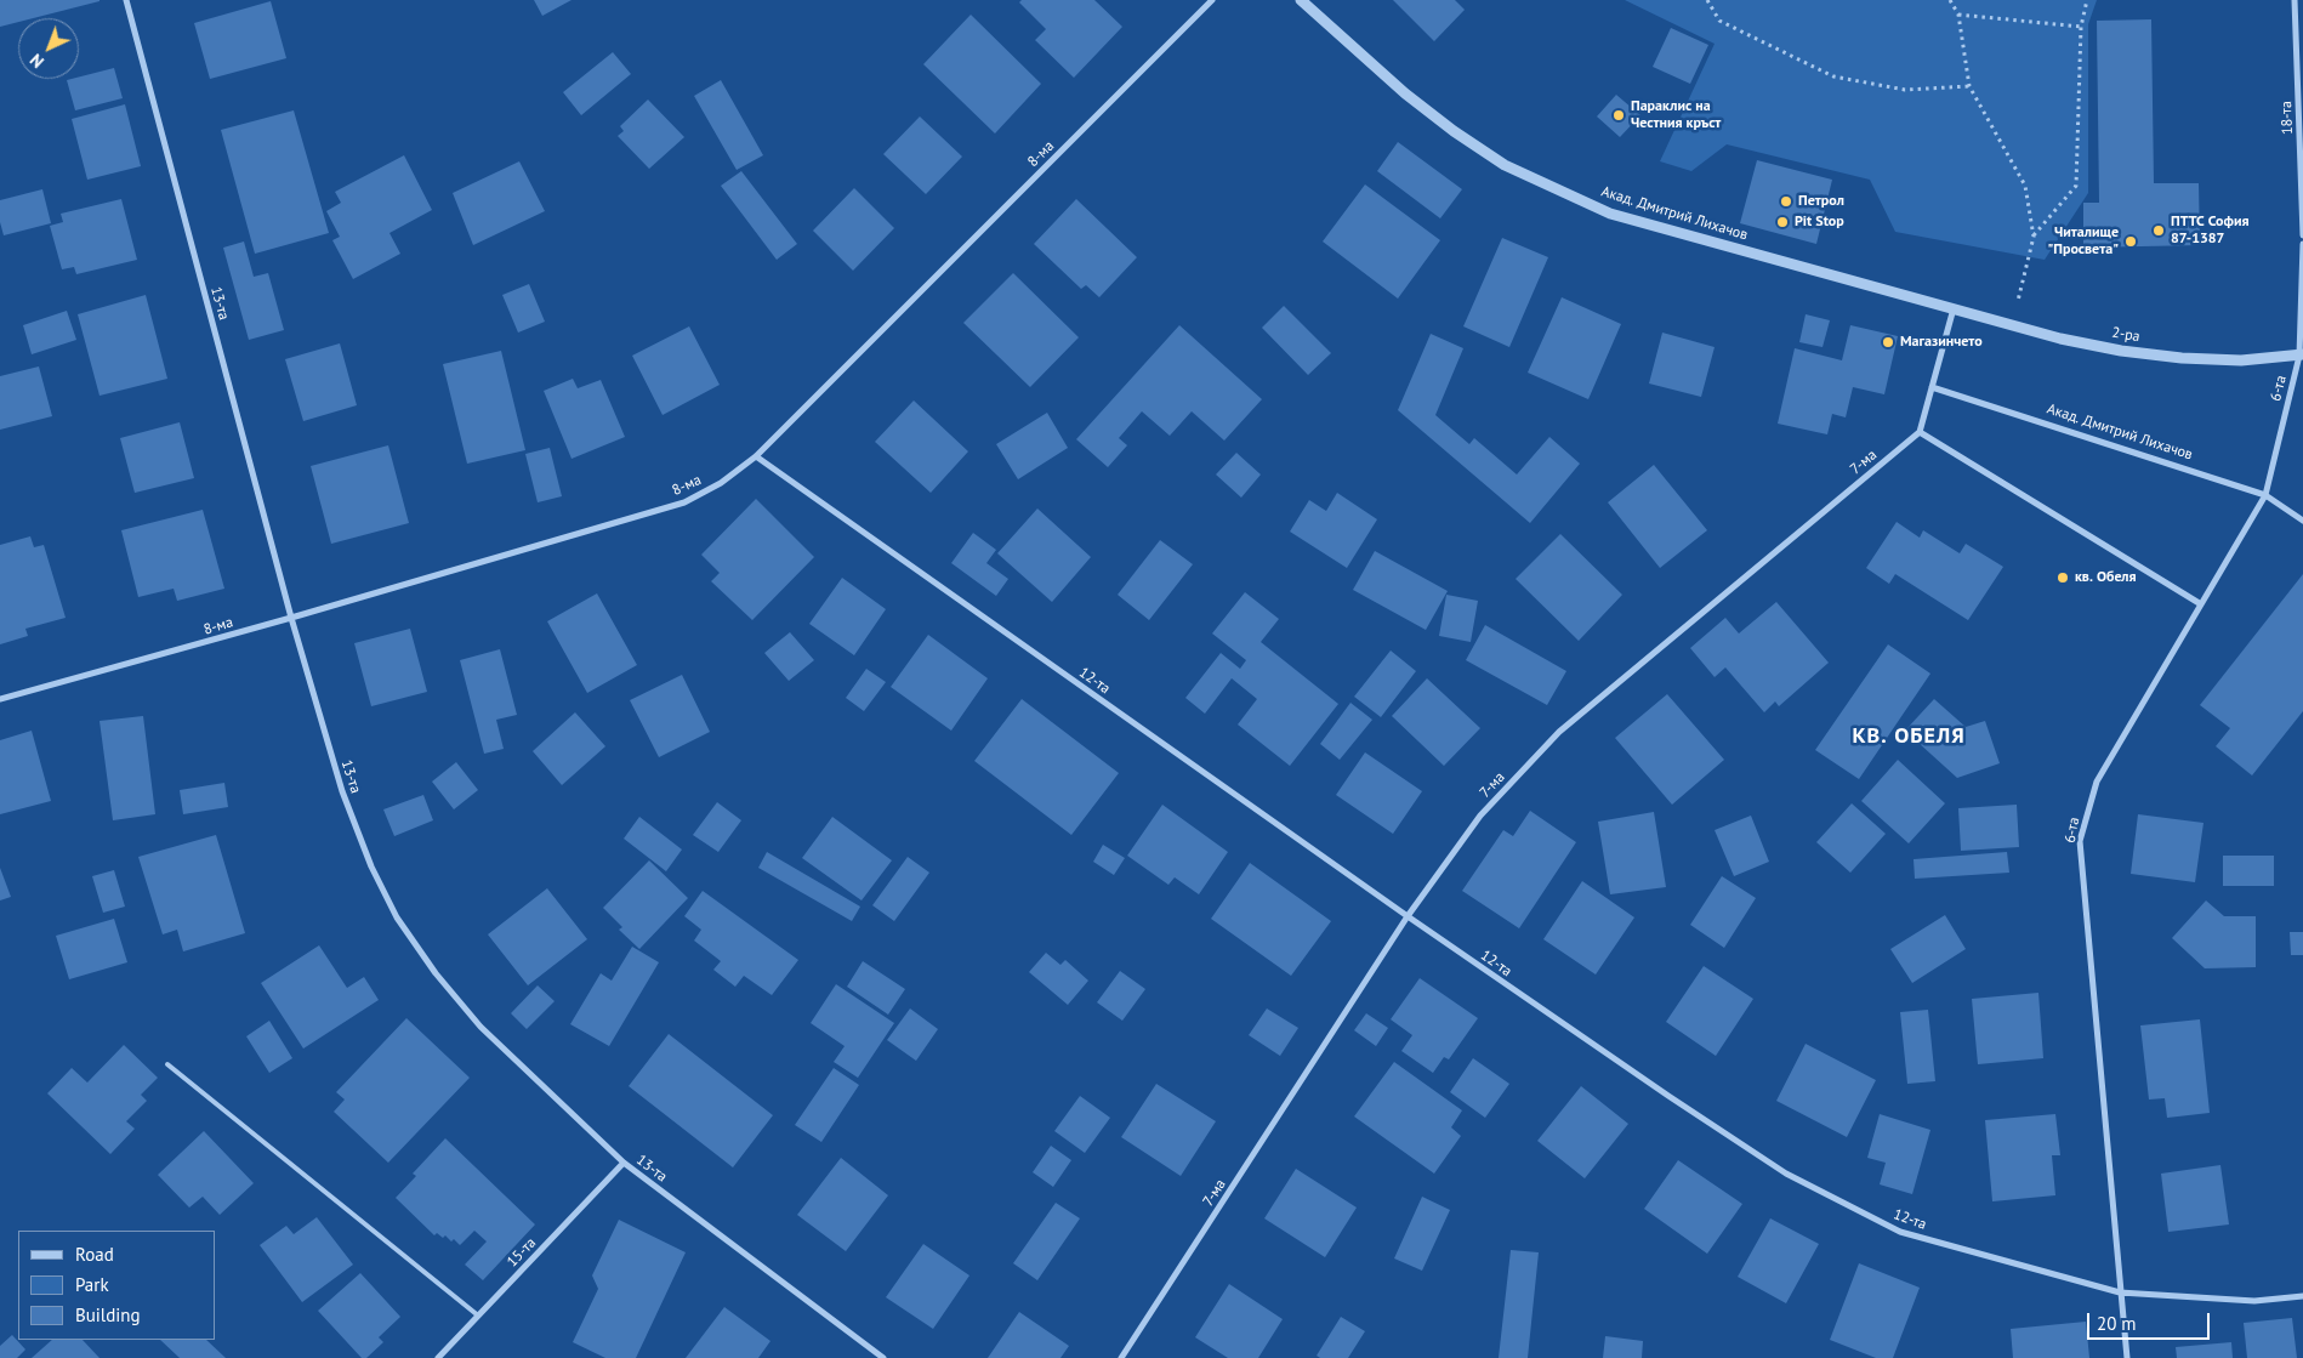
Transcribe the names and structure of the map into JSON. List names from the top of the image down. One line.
{"streets":{"street":["18-та","8-ма","Акад. Дмитрий Лихачов","13-та","2-ра","6-та","7-ма","12-та","15-та"]},"crossings":[["8-ма","13-та"],["8-ма","12-та"],["Акад. Дмитрий Лихачов","2-ра"],["Акад. Дмитрий Лихачов","6-та"],["13-та","15-та"],["2-ра","6-та"],["6-та","12-та"],["7-ма","12-та"]],"districts":["КВ. ОБЕЛЯ"],"places":["Параклис на Честния кръст","Петрол","Pit Stop","ПТТС София 87-1387","Читалище \"Просвета\"","Магазинчето","кв. Обеля"],"legend":["Road","Park","Building"],"scale_bar":"20 m","north":"bottom left"}
